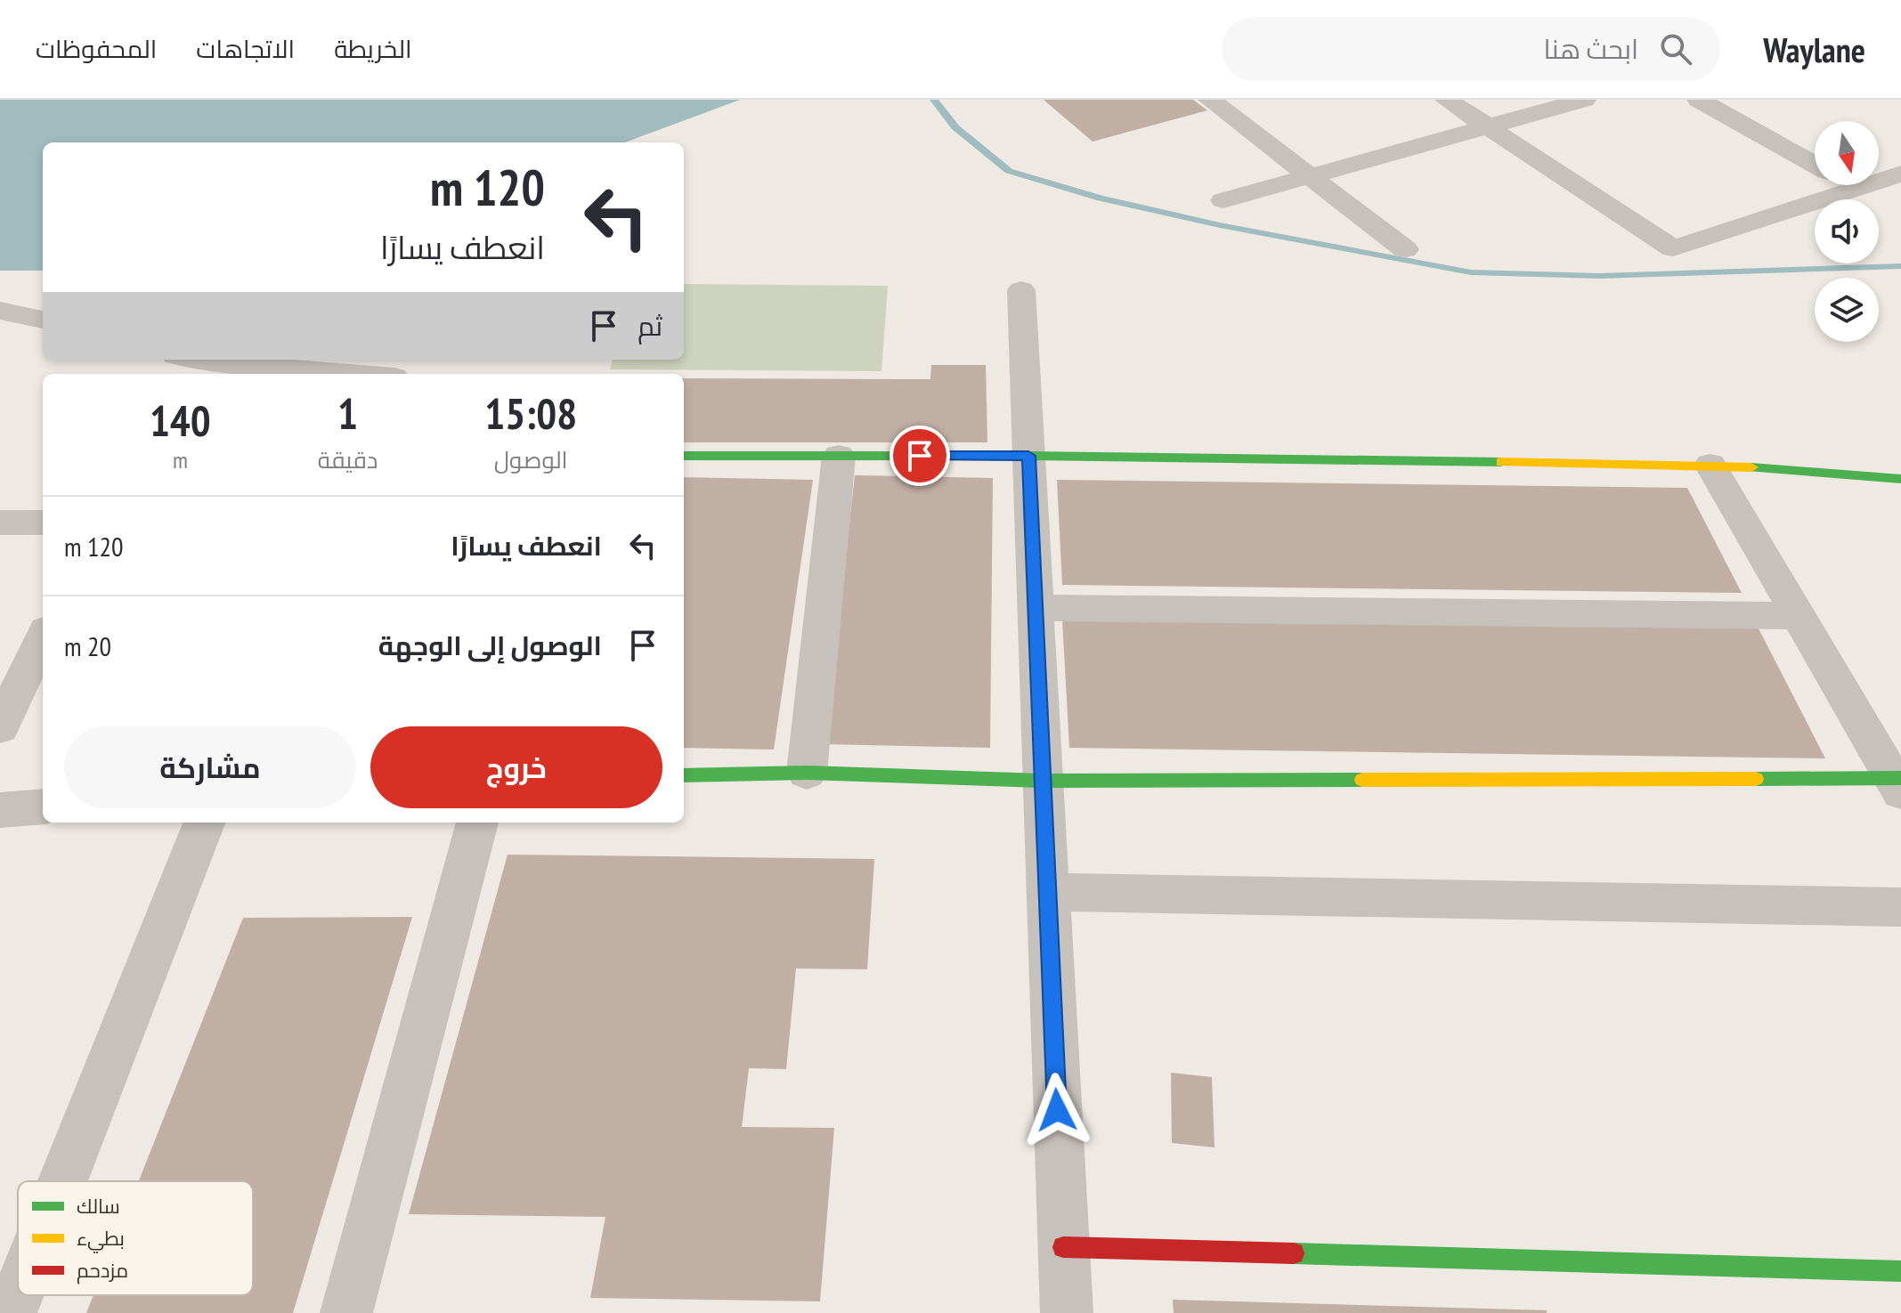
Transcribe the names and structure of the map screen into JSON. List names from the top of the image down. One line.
{"legend":["سالك","بطيء","مزدحم"],"north":"bottom","page":{"header":"Waylane","search":"ابحث هنا","nav":["الخريطة","الاتجاهات","المحفوظات"],"turn":["120 m","انعطف يسارًا"],"then":"ثم","eta":["15:08","الوصول","1","دقيقة","140","m"],"list":[{"name":"انعطف يسارًا","value":"120 m"},{"name":"الوصول إلى الوجهة","value":"20 m"}],"buttons":["خروج","مشاركة"]}}
